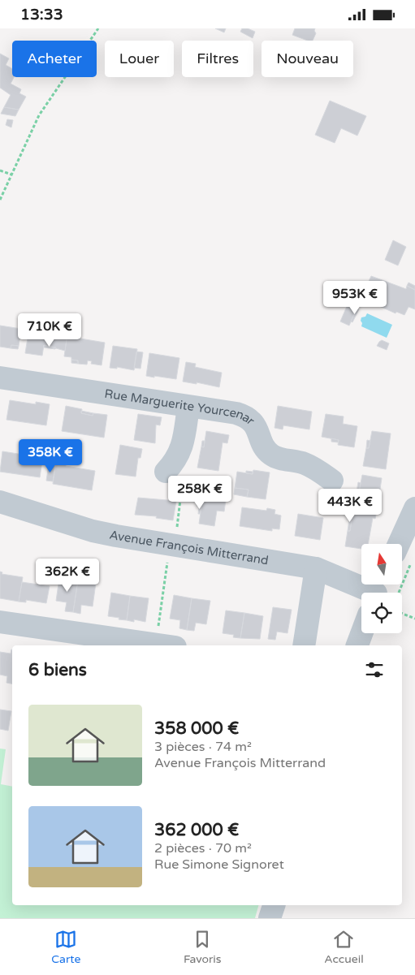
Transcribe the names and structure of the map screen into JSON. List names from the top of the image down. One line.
{"streets":{"street":["Rue Marguerite Yourcenar","Avenue François Mitterrand"]},"north":"top","page":{"status":"13:33","chip":["Acheter","Louer","Filtres","Nouveau"],"price":["953K €","710K €","358K €","258K €","443K €","362K €"],"heading":"6 biens","list":[{"name":"358 000 €","note":"3 pièces · 74 m² · Avenue François Mitterrand"},{"name":"362 000 €","note":"2 pièces · 70 m² · Rue Simone Signoret"}],"tabs":["Carte","Favoris","Accueil"]}}
